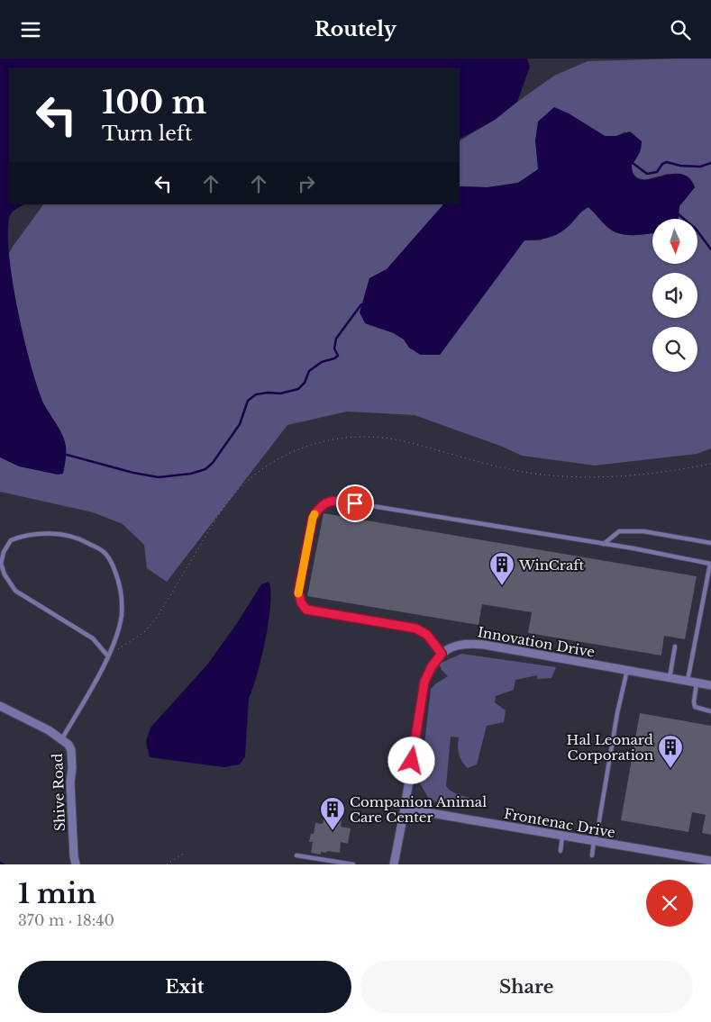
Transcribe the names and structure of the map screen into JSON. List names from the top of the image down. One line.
{"streets":{"street":["Innovation Drive","Shive Road","Frontenac Drive"]},"crossings":[["Innovation Drive","Frontenac Drive"]],"places":{"building":["WinCraft","Hal Leonard Corporation","Companion Animal Care Center"]},"north":"bottom","page":{"header":"Routely","turn":["100 m","Turn left"],"heading":["1 min","370 m · 18:40"],"buttons":["Exit","Share"]}}
